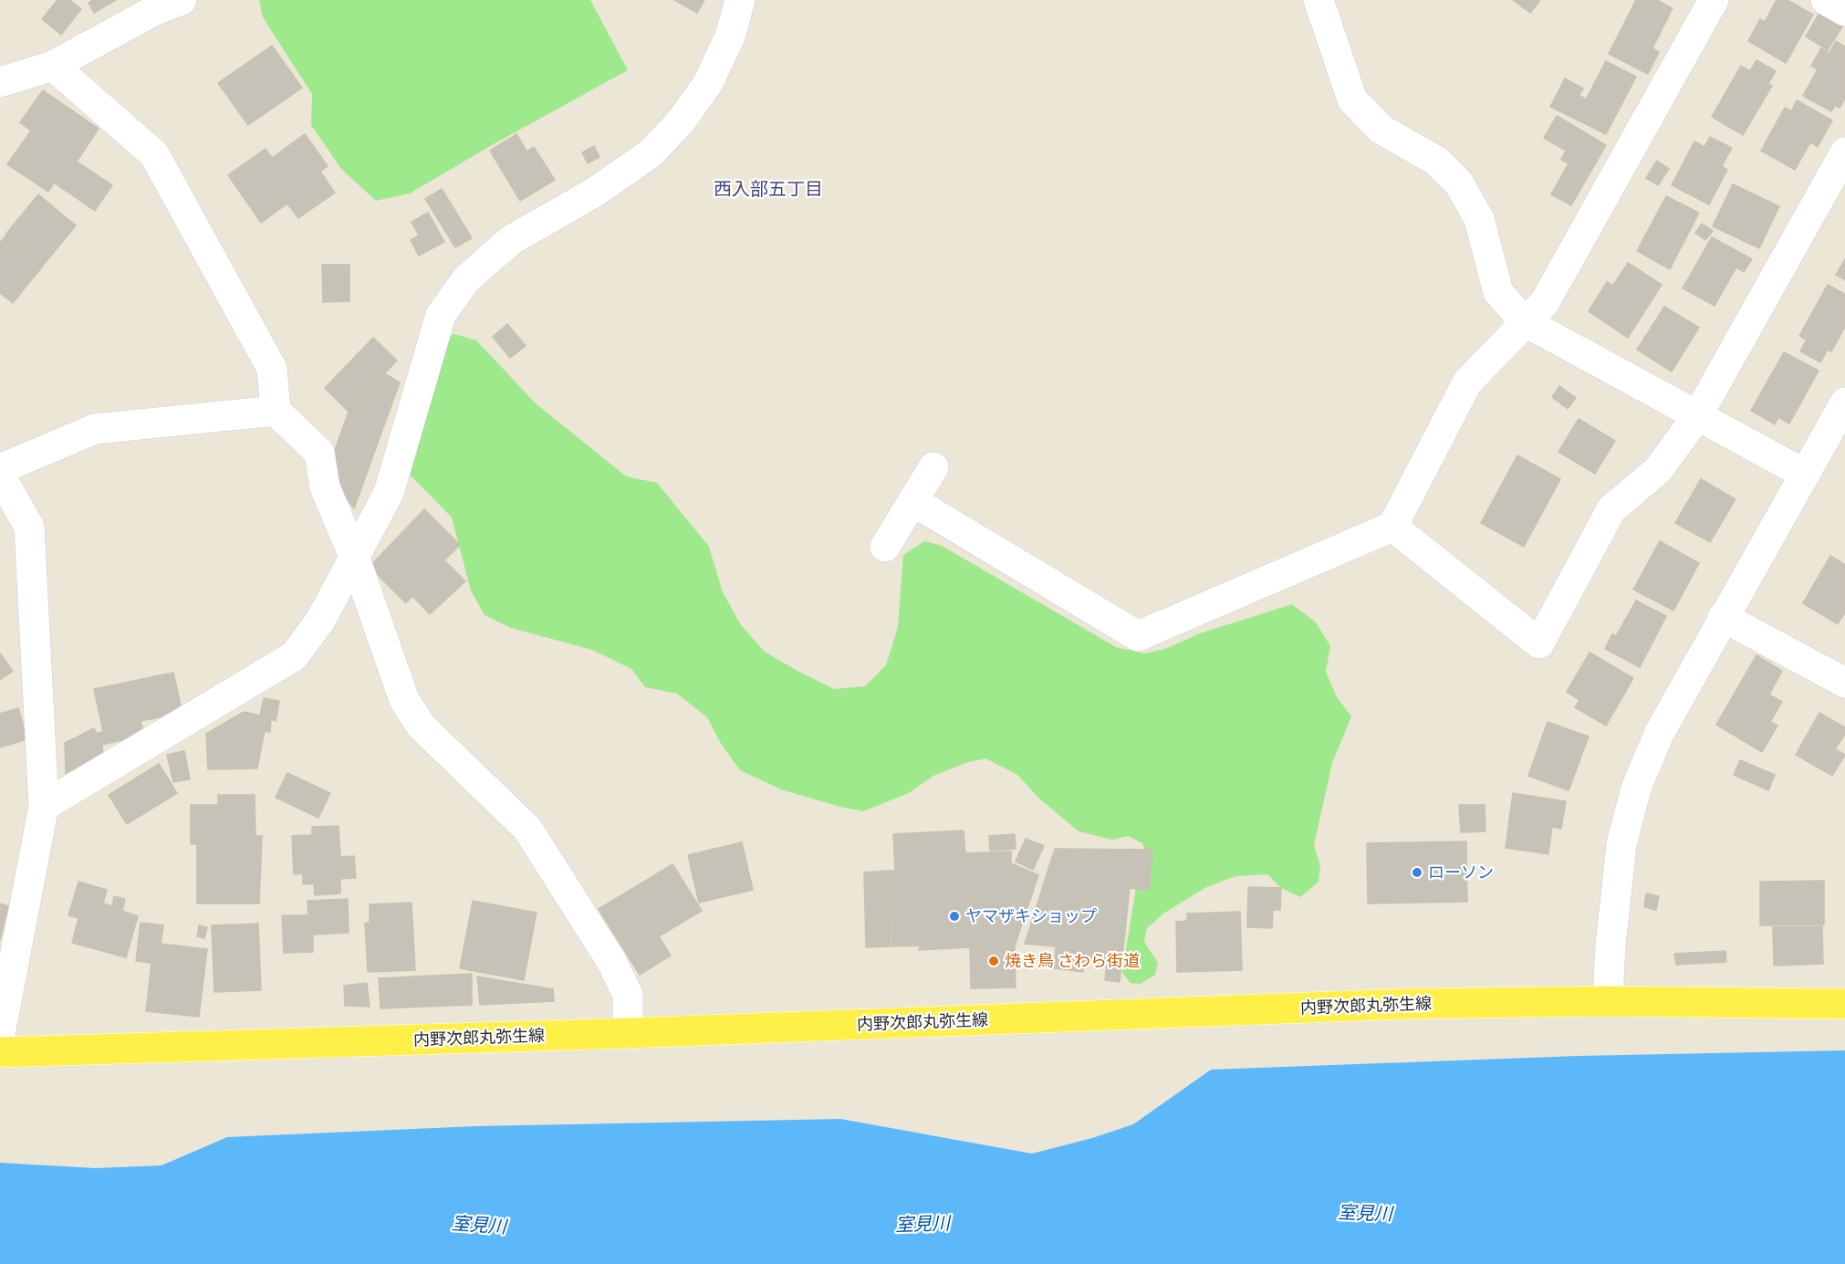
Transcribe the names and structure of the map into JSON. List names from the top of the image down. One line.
{"streets":{"main road":["内野次郎丸弥生線"]},"districts":["西入部五丁目"],"water":["室見川"],"places":["ローソン","ヤマザキショップ","焼き鳥 さわら街道"]}
